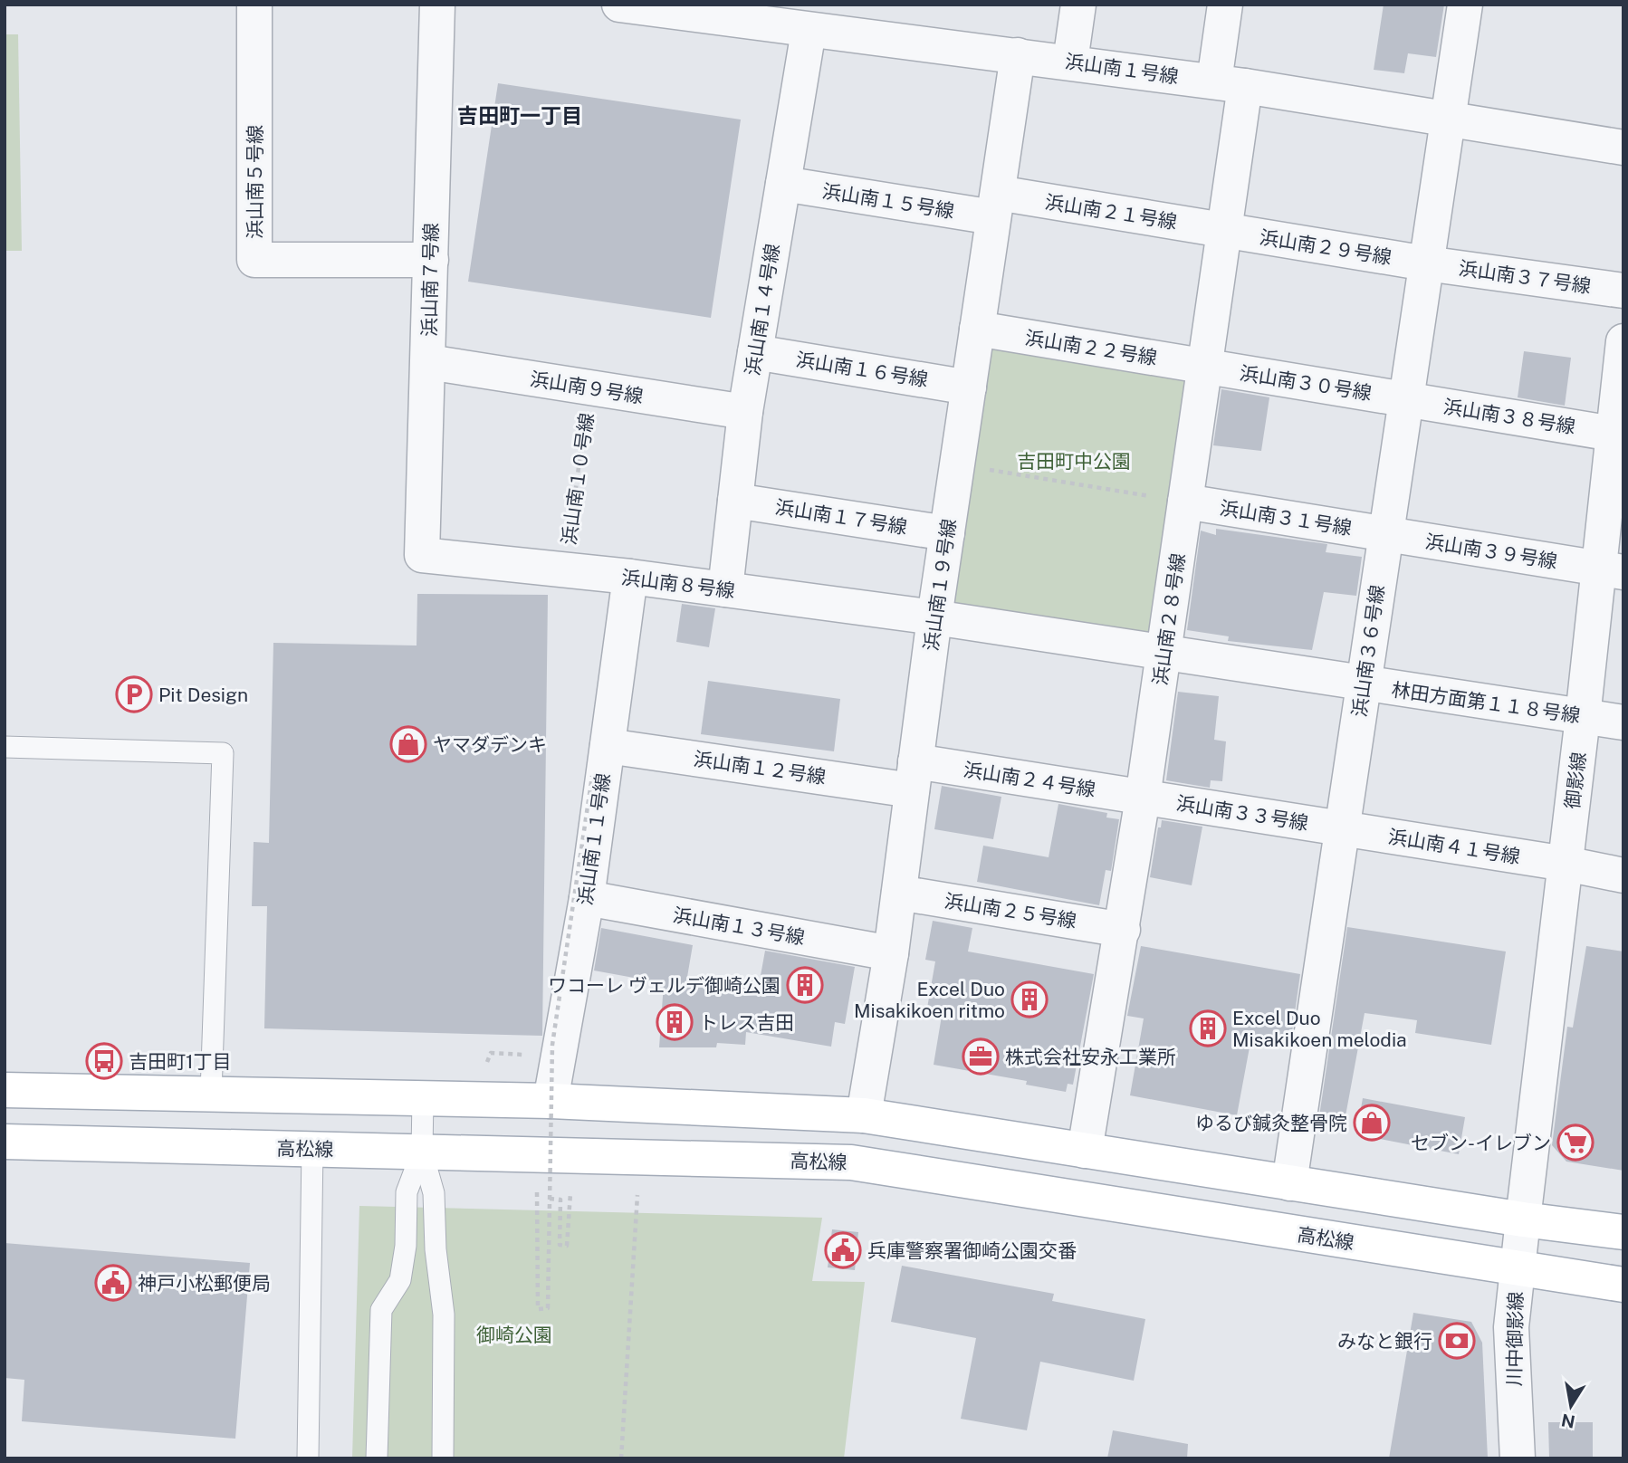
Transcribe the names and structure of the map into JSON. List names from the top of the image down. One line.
{"streets":{"main road":["高松線"],"street":["浜山南１号線","浜山南５号線","浜山南１５号線","浜山南２１号線","浜山南２９号線","浜山南３７号線","浜山南７号線","浜山南１４号線","浜山南２２号線","浜山南１６号線","浜山南３０号線","浜山南９号線","浜山南３８号線","浜山南１７号線","浜山南３１号線","浜山南３９号線","浜山南８号線","浜山南１９号線","浜山南２８号線","浜山南３６号線","林田方面第１１８号線","浜山南１２号線","浜山南２４号線","御影線","浜山南３３号線","浜山南１１号線","浜山南４１号線","浜山南２５号線","浜山南１３号線","川中御影線"],"path":["浜山南１０号線"]},"crossings":[["浜山南１号線","浜山南１４号線"],["浜山南１号線","浜山南１９号線"],["浜山南１号線","浜山南２８号線"],["浜山南１号線","浜山南３６号線"],["浜山南５号線","浜山南７号線"],["浜山南１５号線","浜山南２１号線"],["浜山南１５号線","浜山南１４号線"],["浜山南１５号線","浜山南１９号線"],["浜山南２１号線","浜山南２９号線"],["浜山南２１号線","浜山南１９号線"],["浜山南２１号線","浜山南２８号線"],["浜山南２９号線","浜山南３７号線"],["浜山南２９号線","浜山南２８号線"],["浜山南２９号線","浜山南３６号線"],["浜山南３７号線","浜山南３６号線"],["浜山南７号線","浜山南９号線"],["浜山南７号線","浜山南８号線"],["浜山南１４号線","浜山南１６号線"],["浜山南１４号線","浜山南９号線"],["浜山南１４号線","浜山南１７号線"],["浜山南１４号線","浜山南８号線"],["浜山南２２号線","浜山南３０号線"],["浜山南２２号線","浜山南１９号線"],["浜山南２２号線","浜山南２８号線"],["浜山南１６号線","浜山南１９号線"],["浜山南３０号線","浜山南３８号線"],["浜山南３０号線","浜山南２８号線"],["浜山南３０号線","浜山南３６号線"],["浜山南９号線","浜山南１０号線"],["浜山南３８号線","浜山南３６号線"],["浜山南３８号線","御影線"],["浜山南１０号線","浜山南８号線"],["浜山南１７号線","浜山南１９号線"],["浜山南３１号線","浜山南３９号線"],["浜山南３１号線","浜山南２８号線"],["浜山南３１号線","浜山南３６号線"],["浜山南３９号線","浜山南３６号線"],["浜山南３９号線","御影線"],["浜山南８号線","浜山南１９号線"],["浜山南８号線","林田方面第１１８号線"],["浜山南８号線","浜山南１１号線"],["浜山南１９号線","林田方面第１１８号線"],["浜山南１９号線","浜山南１２号線"],["浜山南１９号線","浜山南２４号線"],["浜山南１９号線","浜山南２５号線"],["浜山南１９号線","浜山南１３号線"],["浜山南２８号線","林田方面第１１８号線"],["浜山南２８号線","浜山南２４号線"],["浜山南２８号線","浜山南３３号線"],["浜山南２８号線","浜山南２５号線"],["浜山南３６号線","林田方面第１１８号線"],["浜山南３６号線","浜山南３３号線"],["浜山南３６号線","浜山南４１号線"],["林田方面第１１８号線","御影線"],["浜山南１２号線","浜山南２４号線"],["浜山南１２号線","浜山南１１号線"],["浜山南２４号線","浜山南３３号線"],["御影線","浜山南４１号線"],["御影線","川中御影線"],["浜山南３３号線","浜山南４１号線"],["浜山南１１号線","浜山南１３号線"],["高松線","川中御影線"]],"districts":["吉田町一丁目"],"parks":["吉田町中公園","御崎公園"],"places":{"parking":["Pit Design"],"shop":["ヤマダデンキ","ゆるび鍼灸整骨院"],"building":["ワコーレ ヴェルデ御崎公園","Excel Duo Misakikoen ritmo","トレス吉田","Excel Duo Misakikoen melodia"],"office":["株式会社安永工業所"],"bus stop":["吉田町1丁目"],"supermarket":["セブン-イレブン"],"public building":["兵庫警察署御崎公園交番","神戸小松郵便局"],"bank":["みなと銀行"]},"north":"bottom"}
